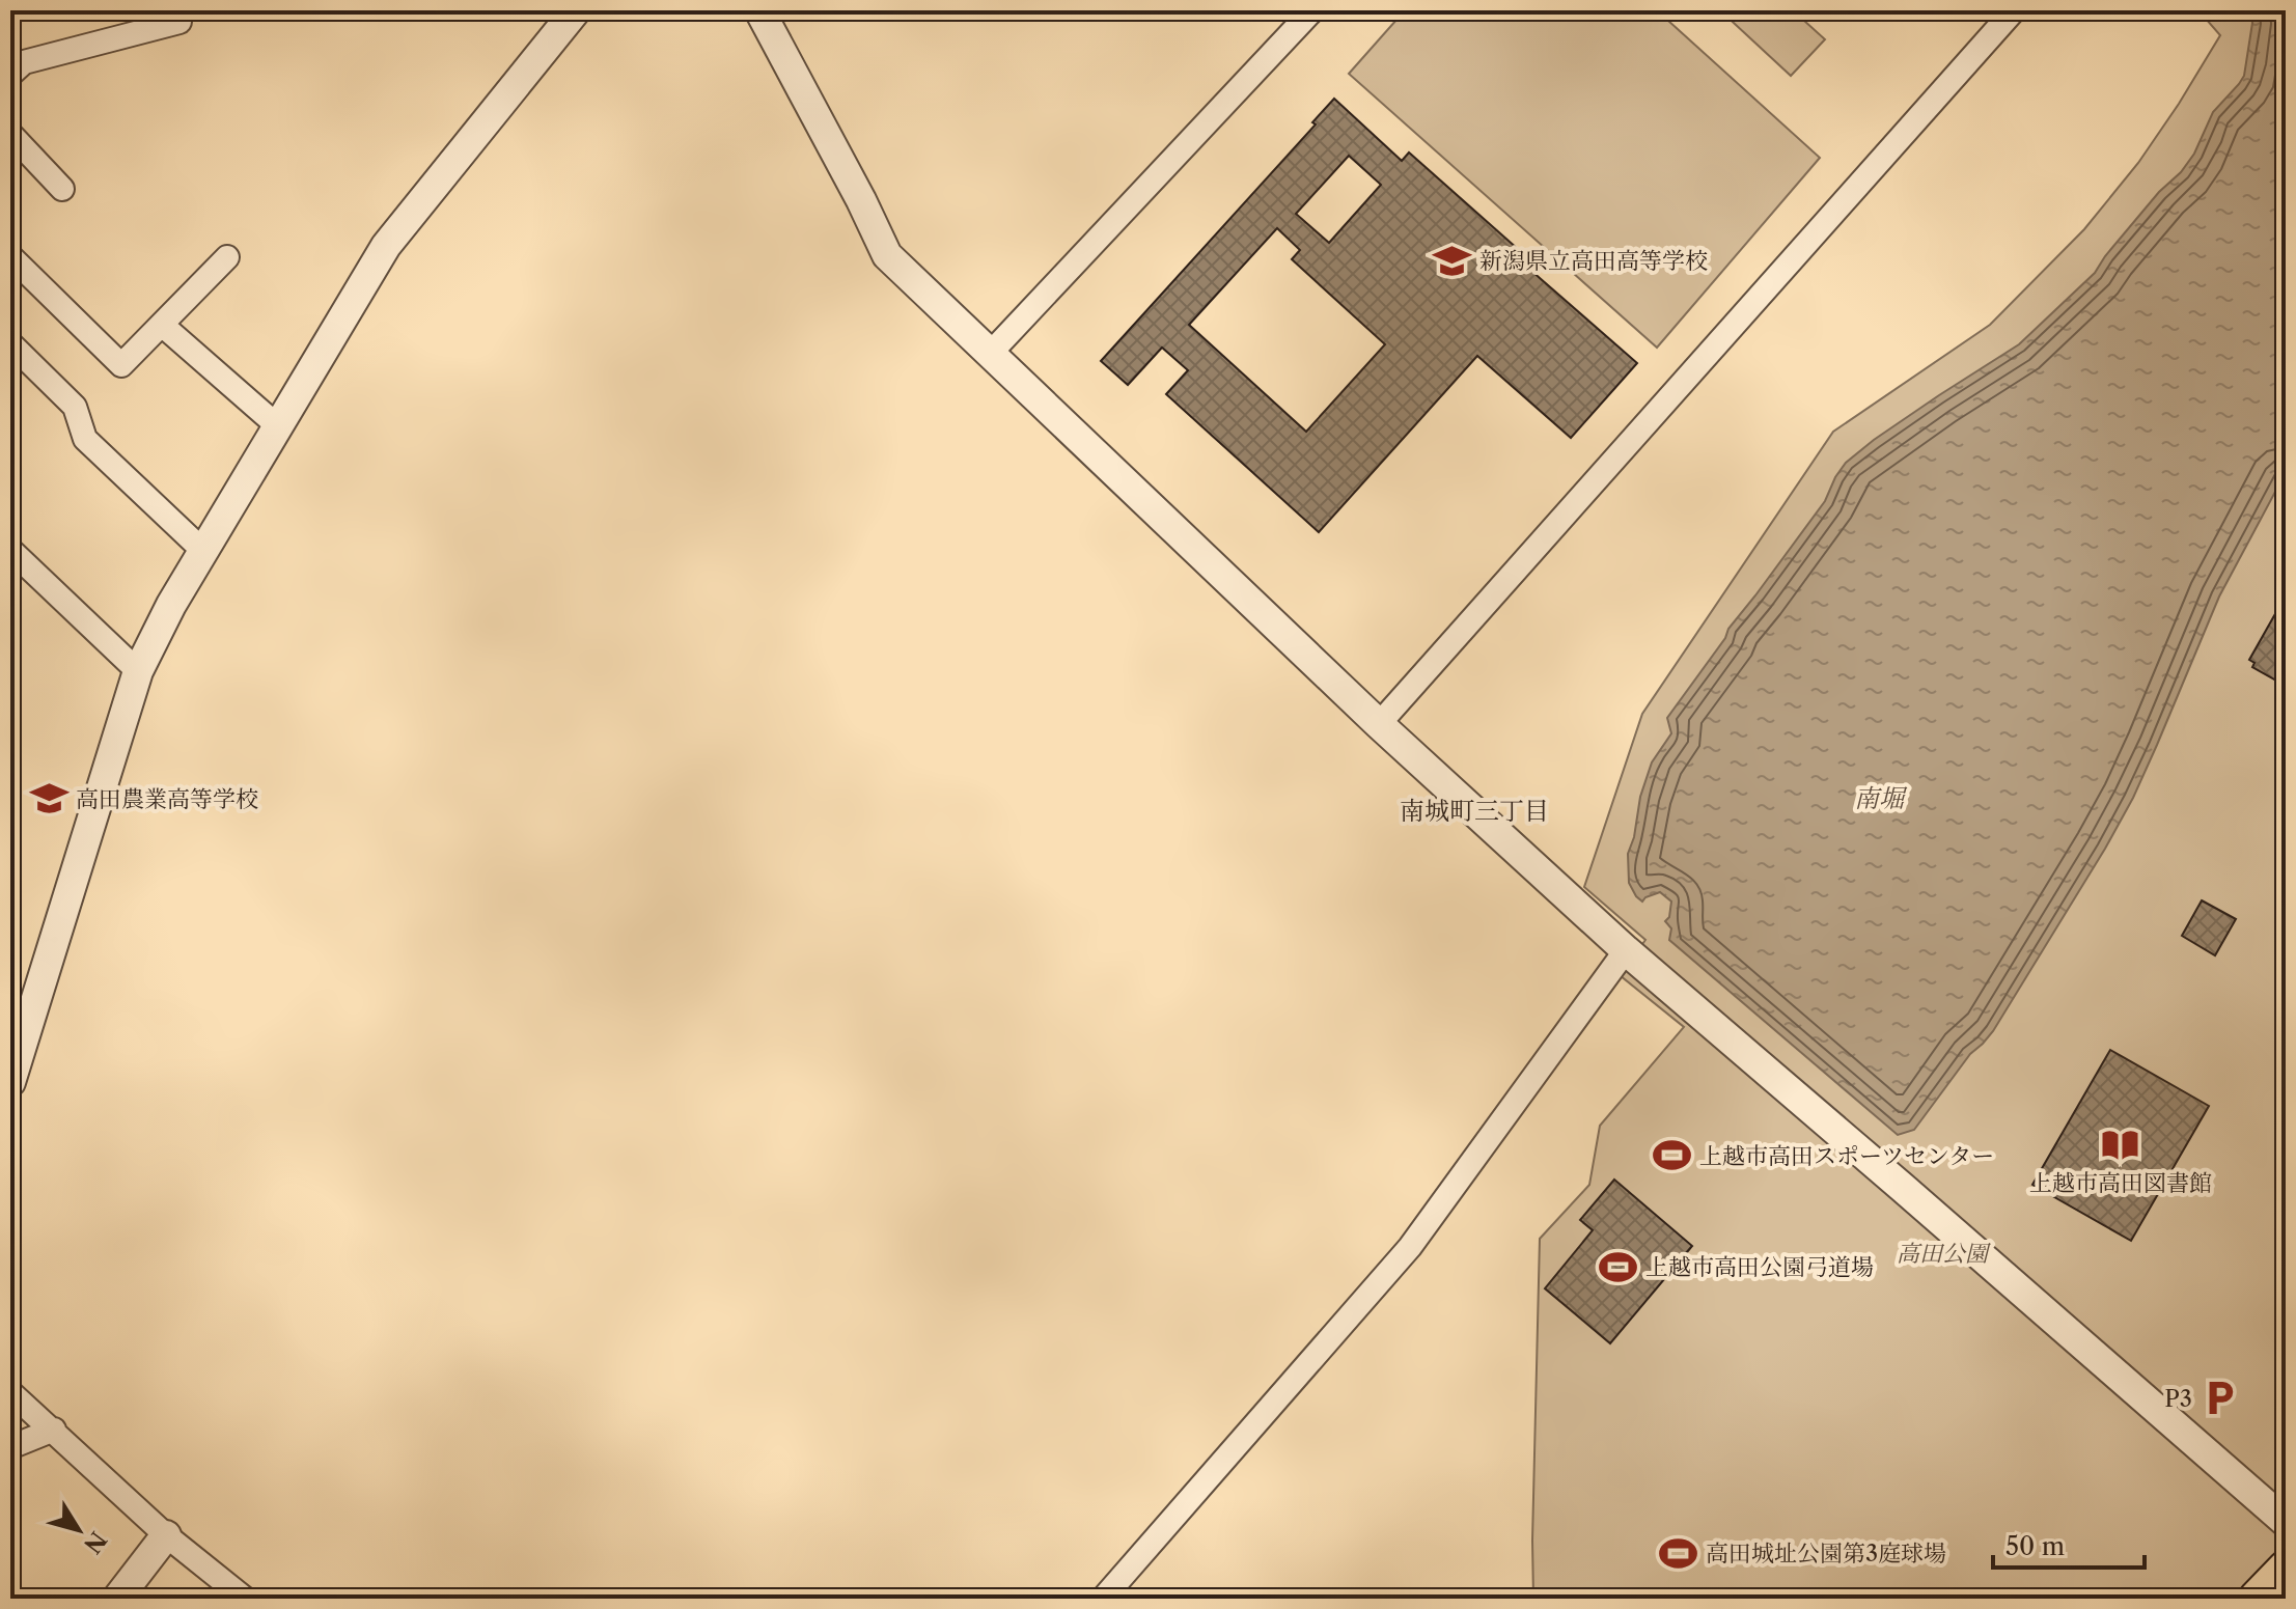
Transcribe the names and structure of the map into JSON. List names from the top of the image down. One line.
{"districts":["南城町三丁目"],"water":["南堀"],"parks":["高田公園"],"places":{"school or university":["新潟県立高田高等学校","高田農業高等学校"],"library":["上越市高田図書館"],"sports":["上越市高田スポーツセンター","上越市高田公園弓道場","高田城址公園第3庭球場"],"parking":["P3"]},"scale_bar":"50 m","north":"bottom right"}
